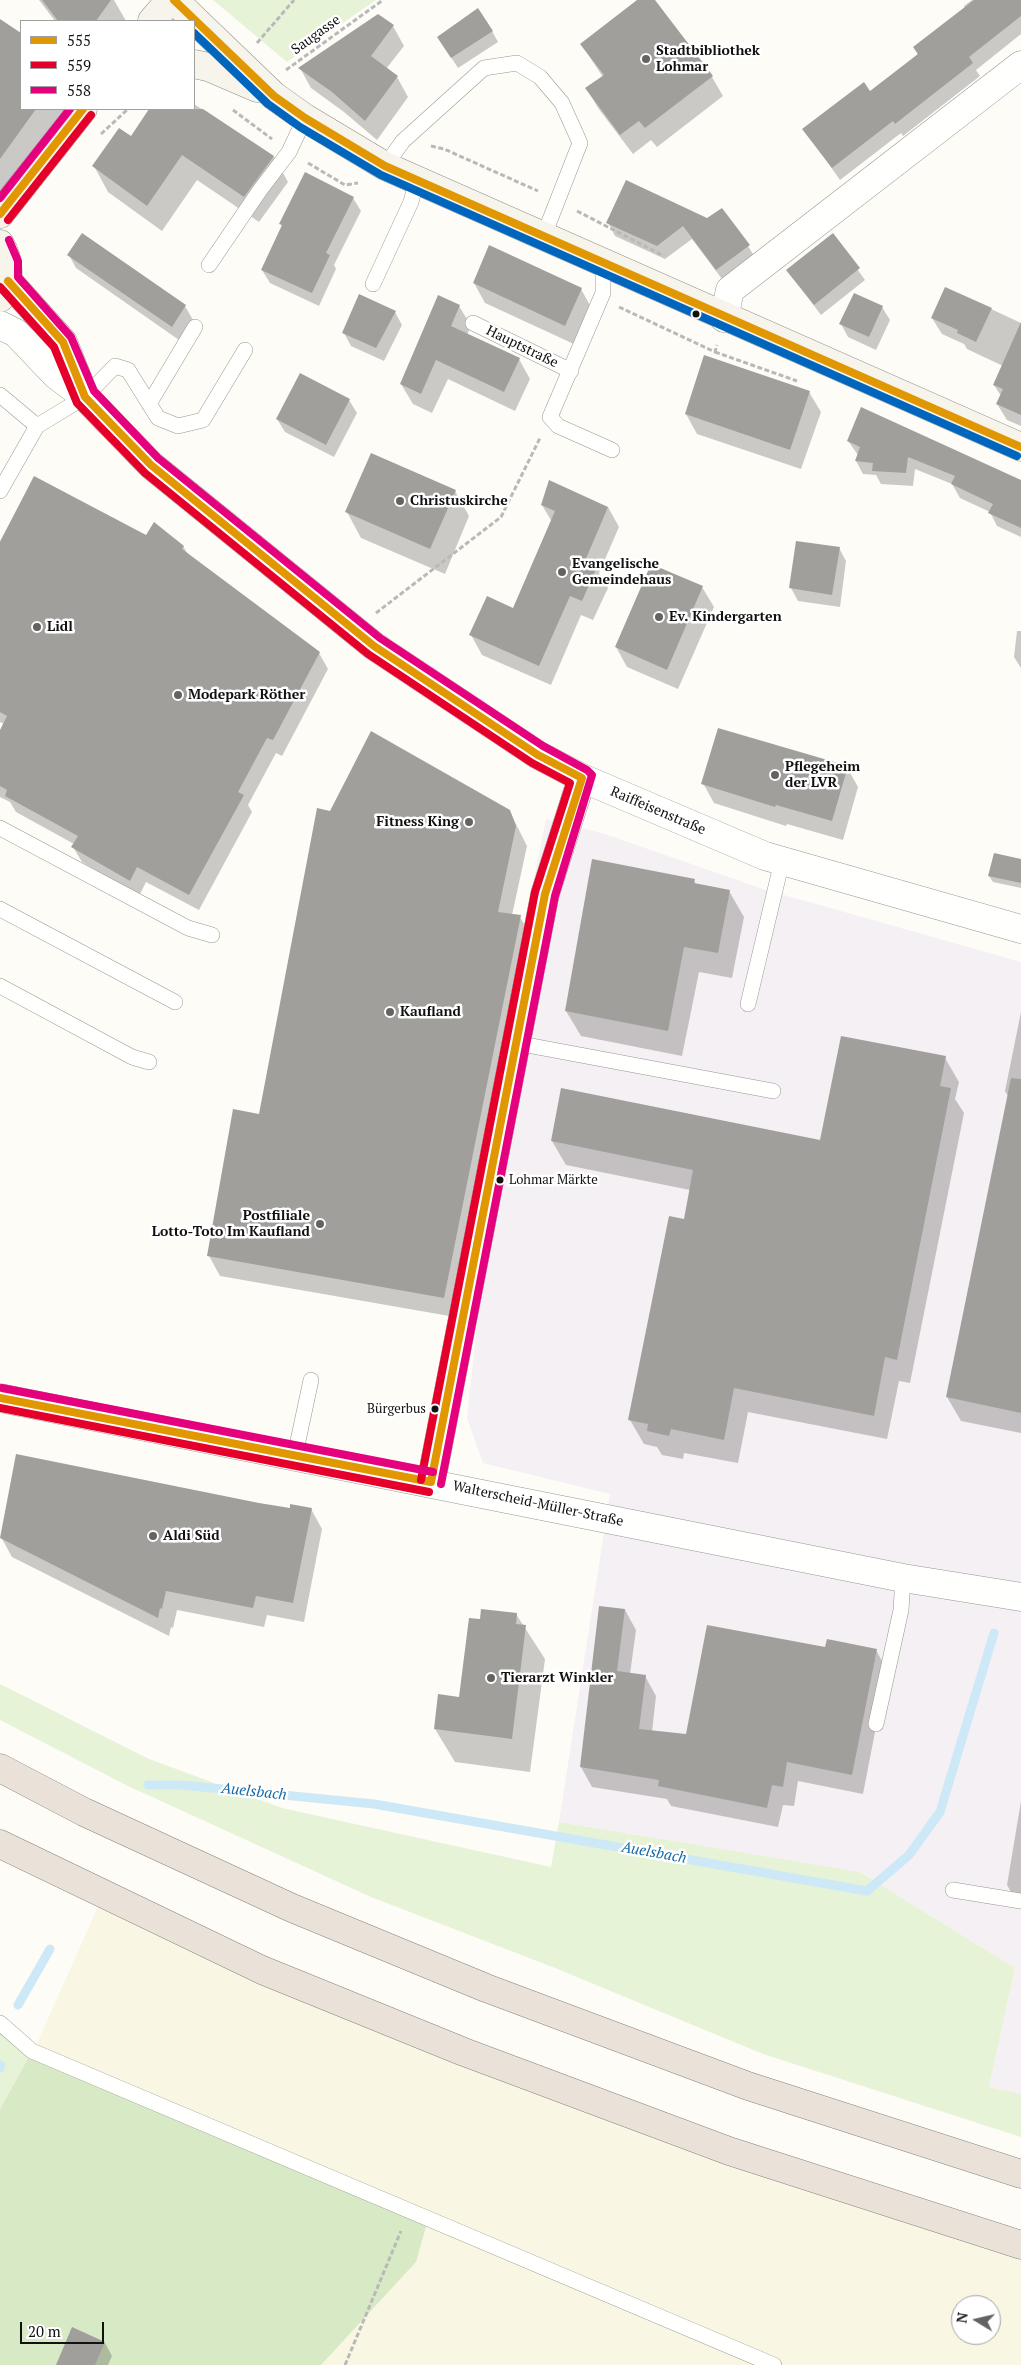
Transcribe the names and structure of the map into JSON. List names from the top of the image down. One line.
{"streets":{"street":["Raiffeisenstraße","Walterscheid-Müller-Straße"],"lane":["Hauptstraße"],"path":["Saugasse"]},"water":["Auelsbach"],"places":["Stadtbibliothek Lohmar","Christuskirche","Evangelische Gemeindehaus","Ev. Kindergarten","Lidl","Modepark Röther","Pflegeheim der LVR","Fitness King","Kaufland","Lohmar Märkte","Postfiliale Lotto-Toto Im Kaufland","Bürgerbus","Aldi Süd","Tierarzt Winkler"],"lines":["transit line 555","transit line 558","transit line 559"],"legend":["555","559","558"],"scale_bar":"20 m","north":"left"}
